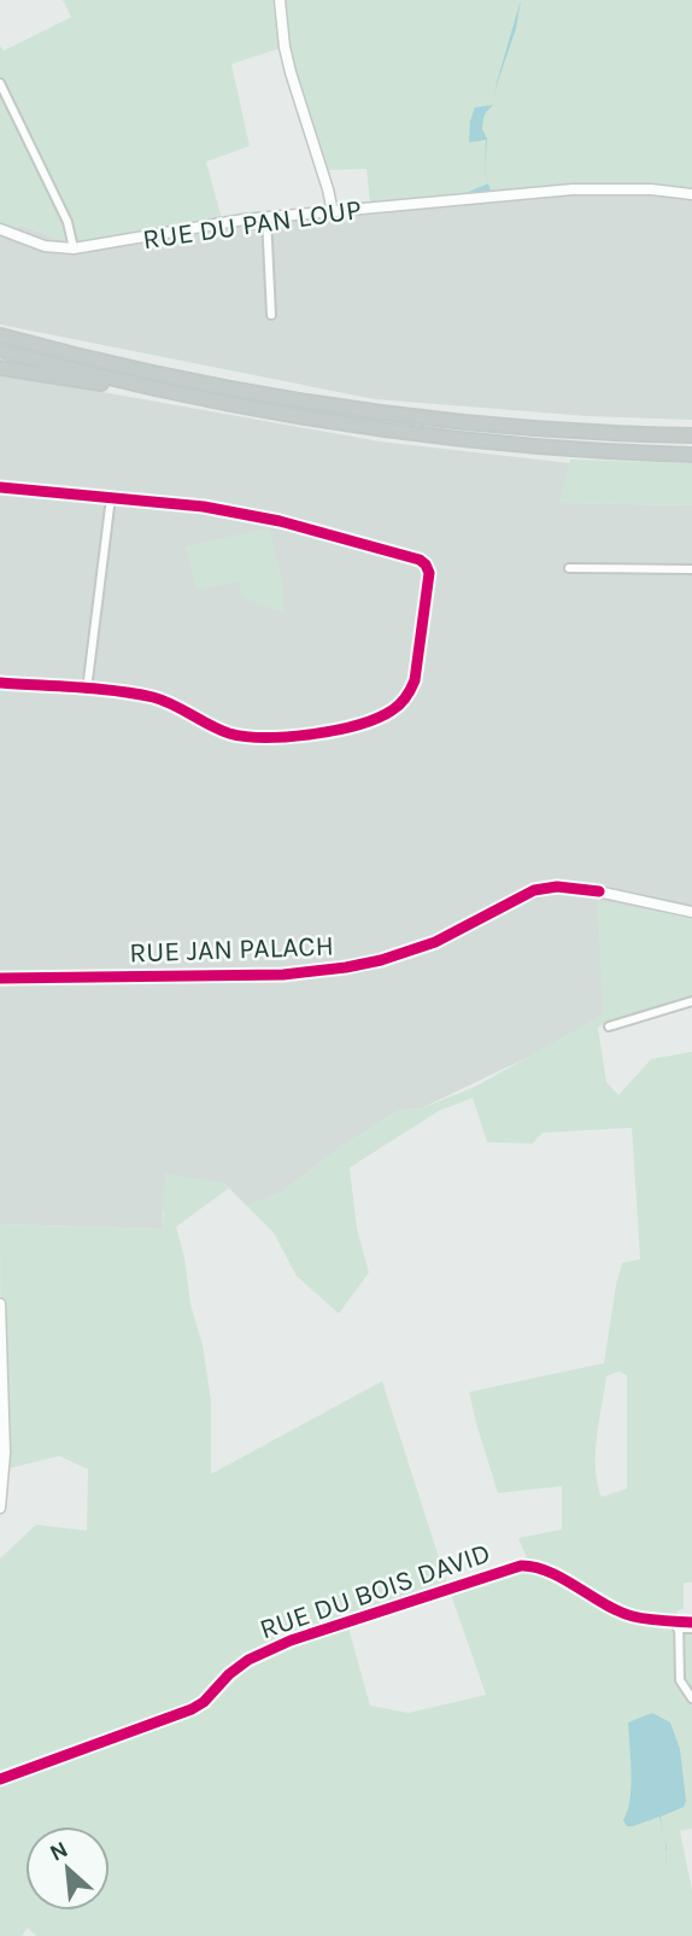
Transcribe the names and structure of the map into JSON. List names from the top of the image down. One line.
{"streets":{"street":["RUE DU PAN LOUP","RUE JAN PALACH","RUE DU BOIS DAVID"]},"north":"top left"}
